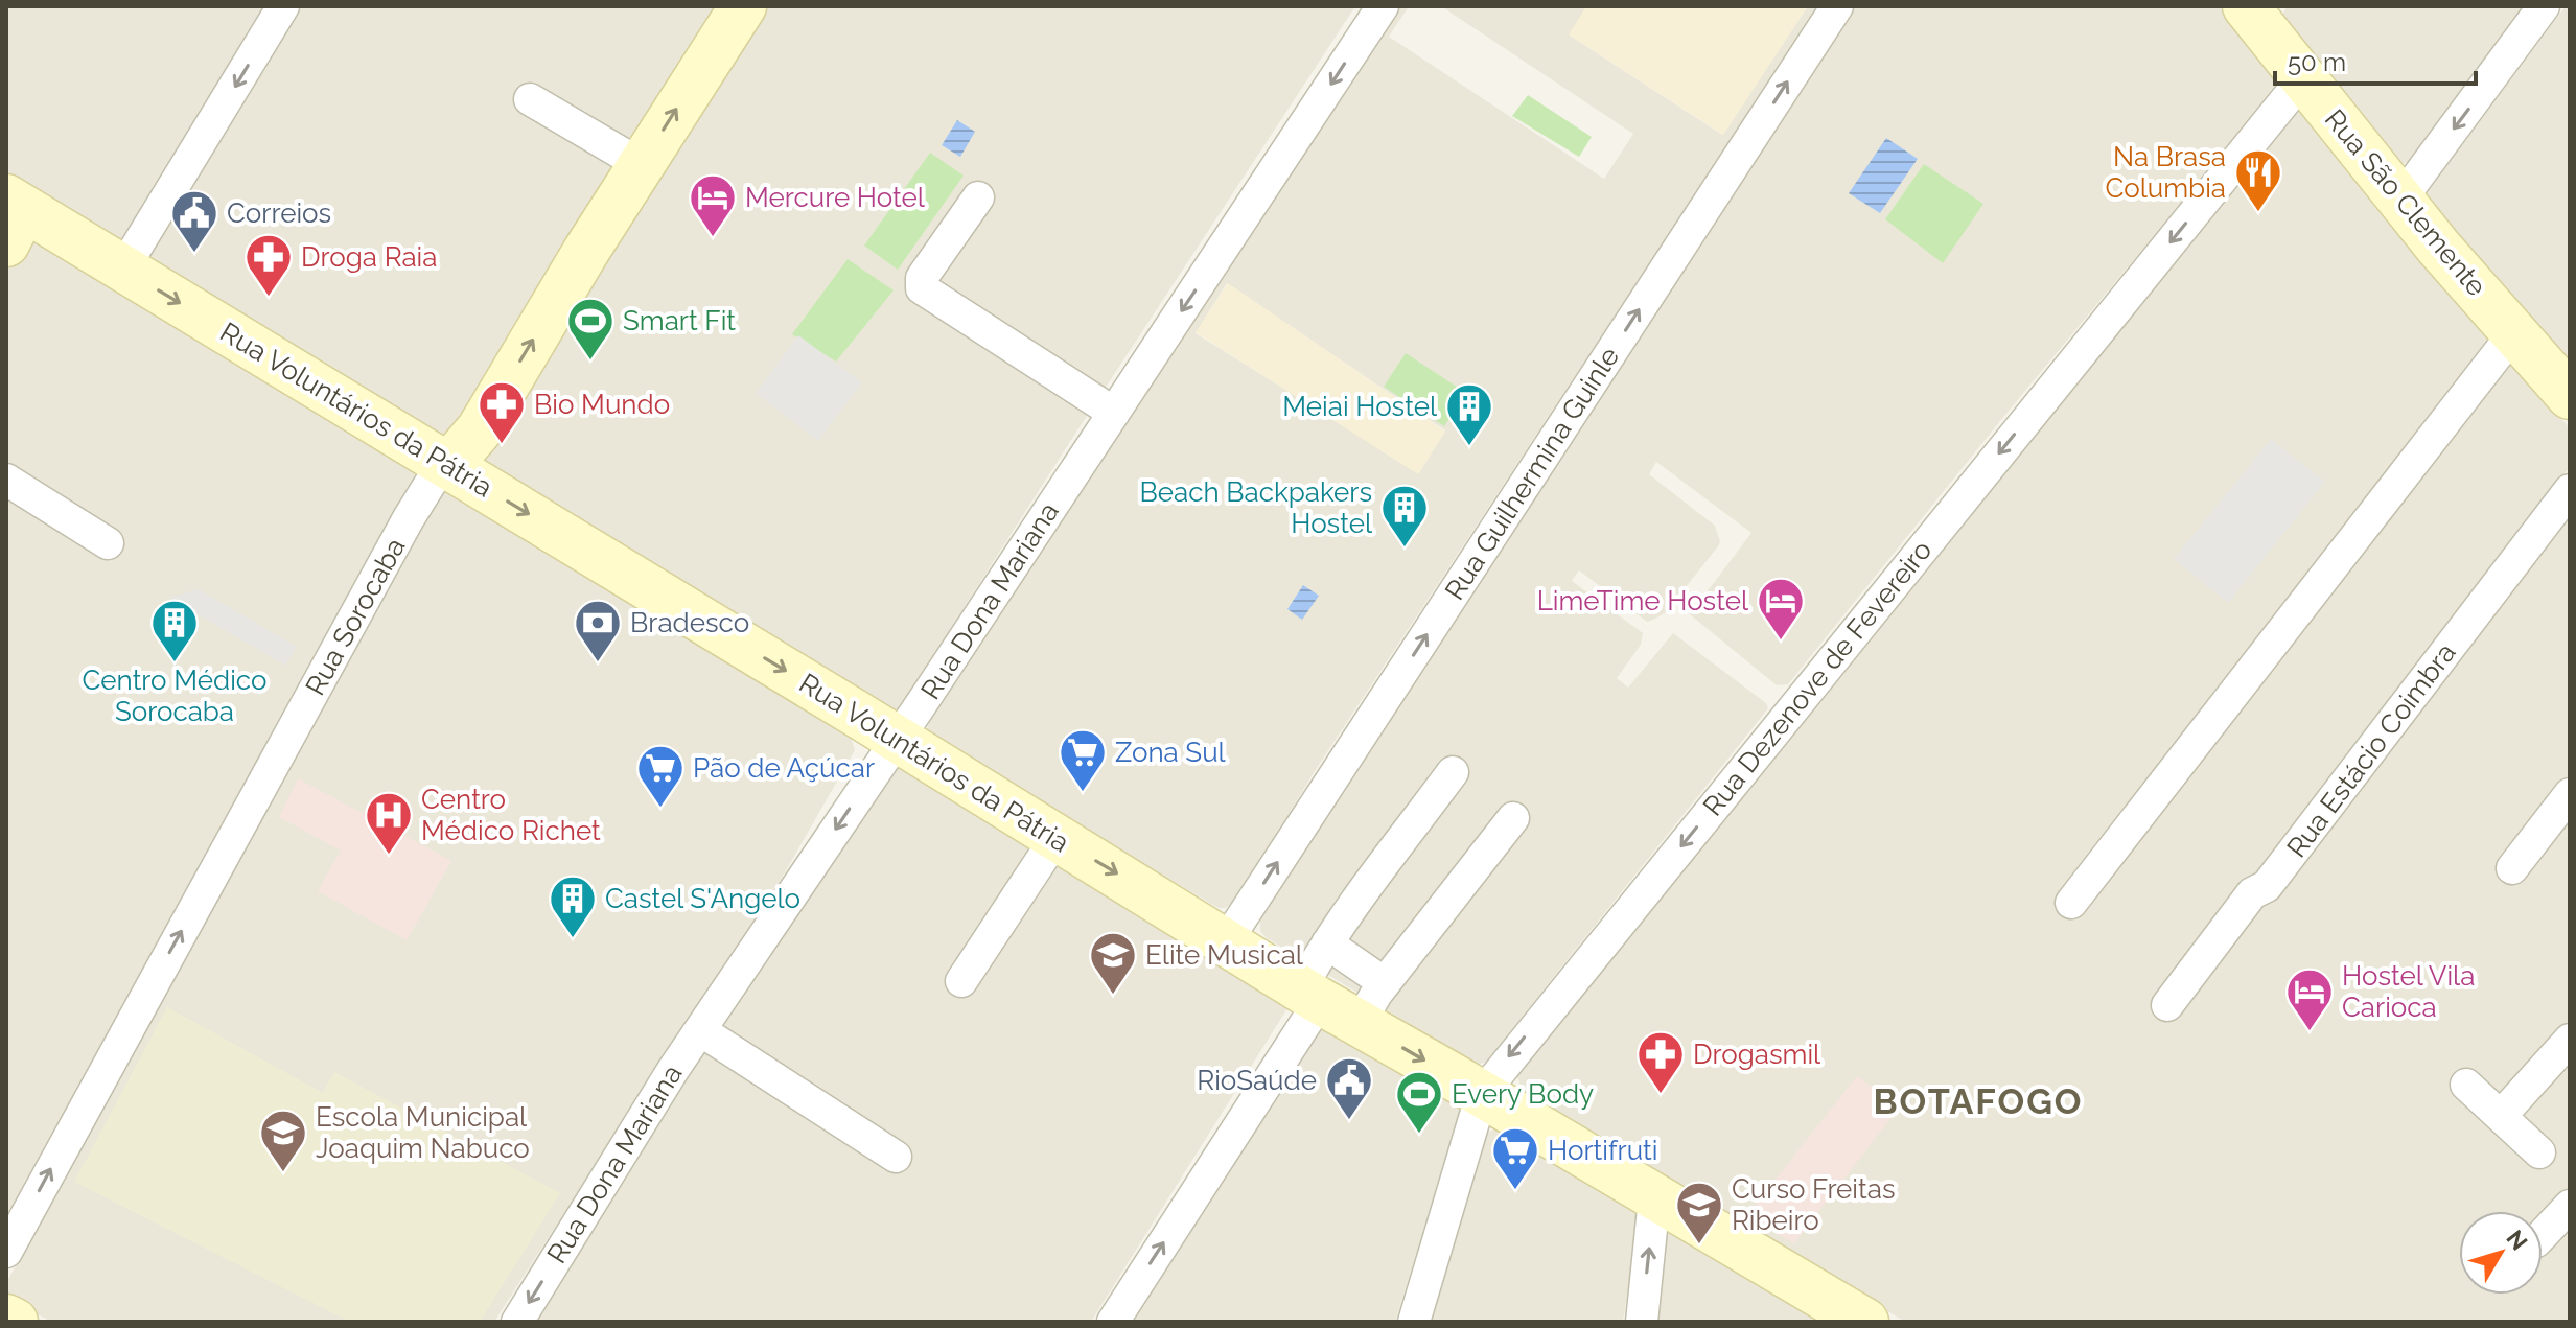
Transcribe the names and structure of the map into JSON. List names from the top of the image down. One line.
{"streets":{"main road":["Rua São Clemente","Rua Voluntários da Pátria","Rua Sorocaba"],"street":["Rua Guilhermina Guinle","Rua Dona Mariana","Rua Dezenove de Fevereiro","Rua Estácio Coimbra"]},"crossings":[["Rua São Clemente","Rua Dezenove de Fevereiro"],["Rua Voluntários da Pátria","Rua Guilhermina Guinle"],["Rua Voluntários da Pátria","Rua Dona Mariana"],["Rua Voluntários da Pátria","Rua Sorocaba"],["Rua Voluntários da Pátria","Rua Dezenove de Fevereiro"]],"one_way":["Rua Voluntários da Pátria","Rua Dona Mariana","Rua Sorocaba"],"districts":["BOTAFOGO"],"places":{"restaurant":["Na Brasa Columbia"],"hotel":["Mercure Hotel","LimeTime Hostel","Hostel Vila Carioca"],"public building":["Correios","RioSaúde"],"pharmacy":["Droga Raia","Bio Mundo","Drogasmil"],"sports":["Smart Fit","Every Body"],"building":["Meiai Hostel","Beach Backpakers Hostel","Centro Médico Sorocaba","Castel S'Angelo"],"bank":["Bradesco"],"supermarket":["Zona Sul","Pão de Açúcar","Hortifruti"],"hospital":["Centro Médico Richet"],"school or university":["Elite Musical","Escola Municipal Joaquim Nabuco","Curso Freitas Ribeiro"]},"scale_bar":"50 m","north":"top right"}
